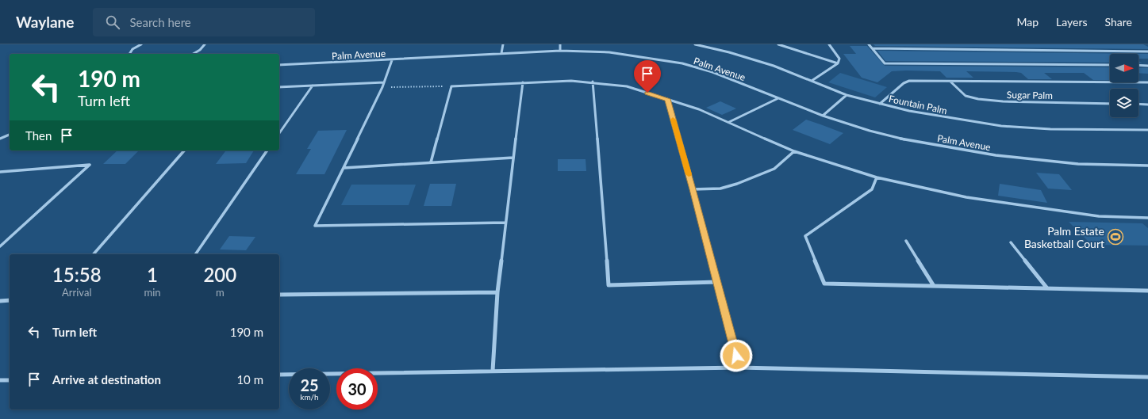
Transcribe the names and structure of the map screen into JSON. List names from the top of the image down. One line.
{"streets":{"street":["Palm Avenue","Sugar Palm","Fountain Palm"]},"places":{"sports":["Palm Estate Basketball Court"]},"north":"right","page":{"header":"Waylane","search":"Search here","nav":["Map","Layers","Share"],"turn":["190 m","Turn left"],"then":"Then","eta":["15:58","Arrival","1","min","200","m"],"list":[{"name":"Turn left","value":"190 m"},{"name":"Arrive at destination","value":"10 m"}],"speed":"25 km/h","limit":"30"}}
